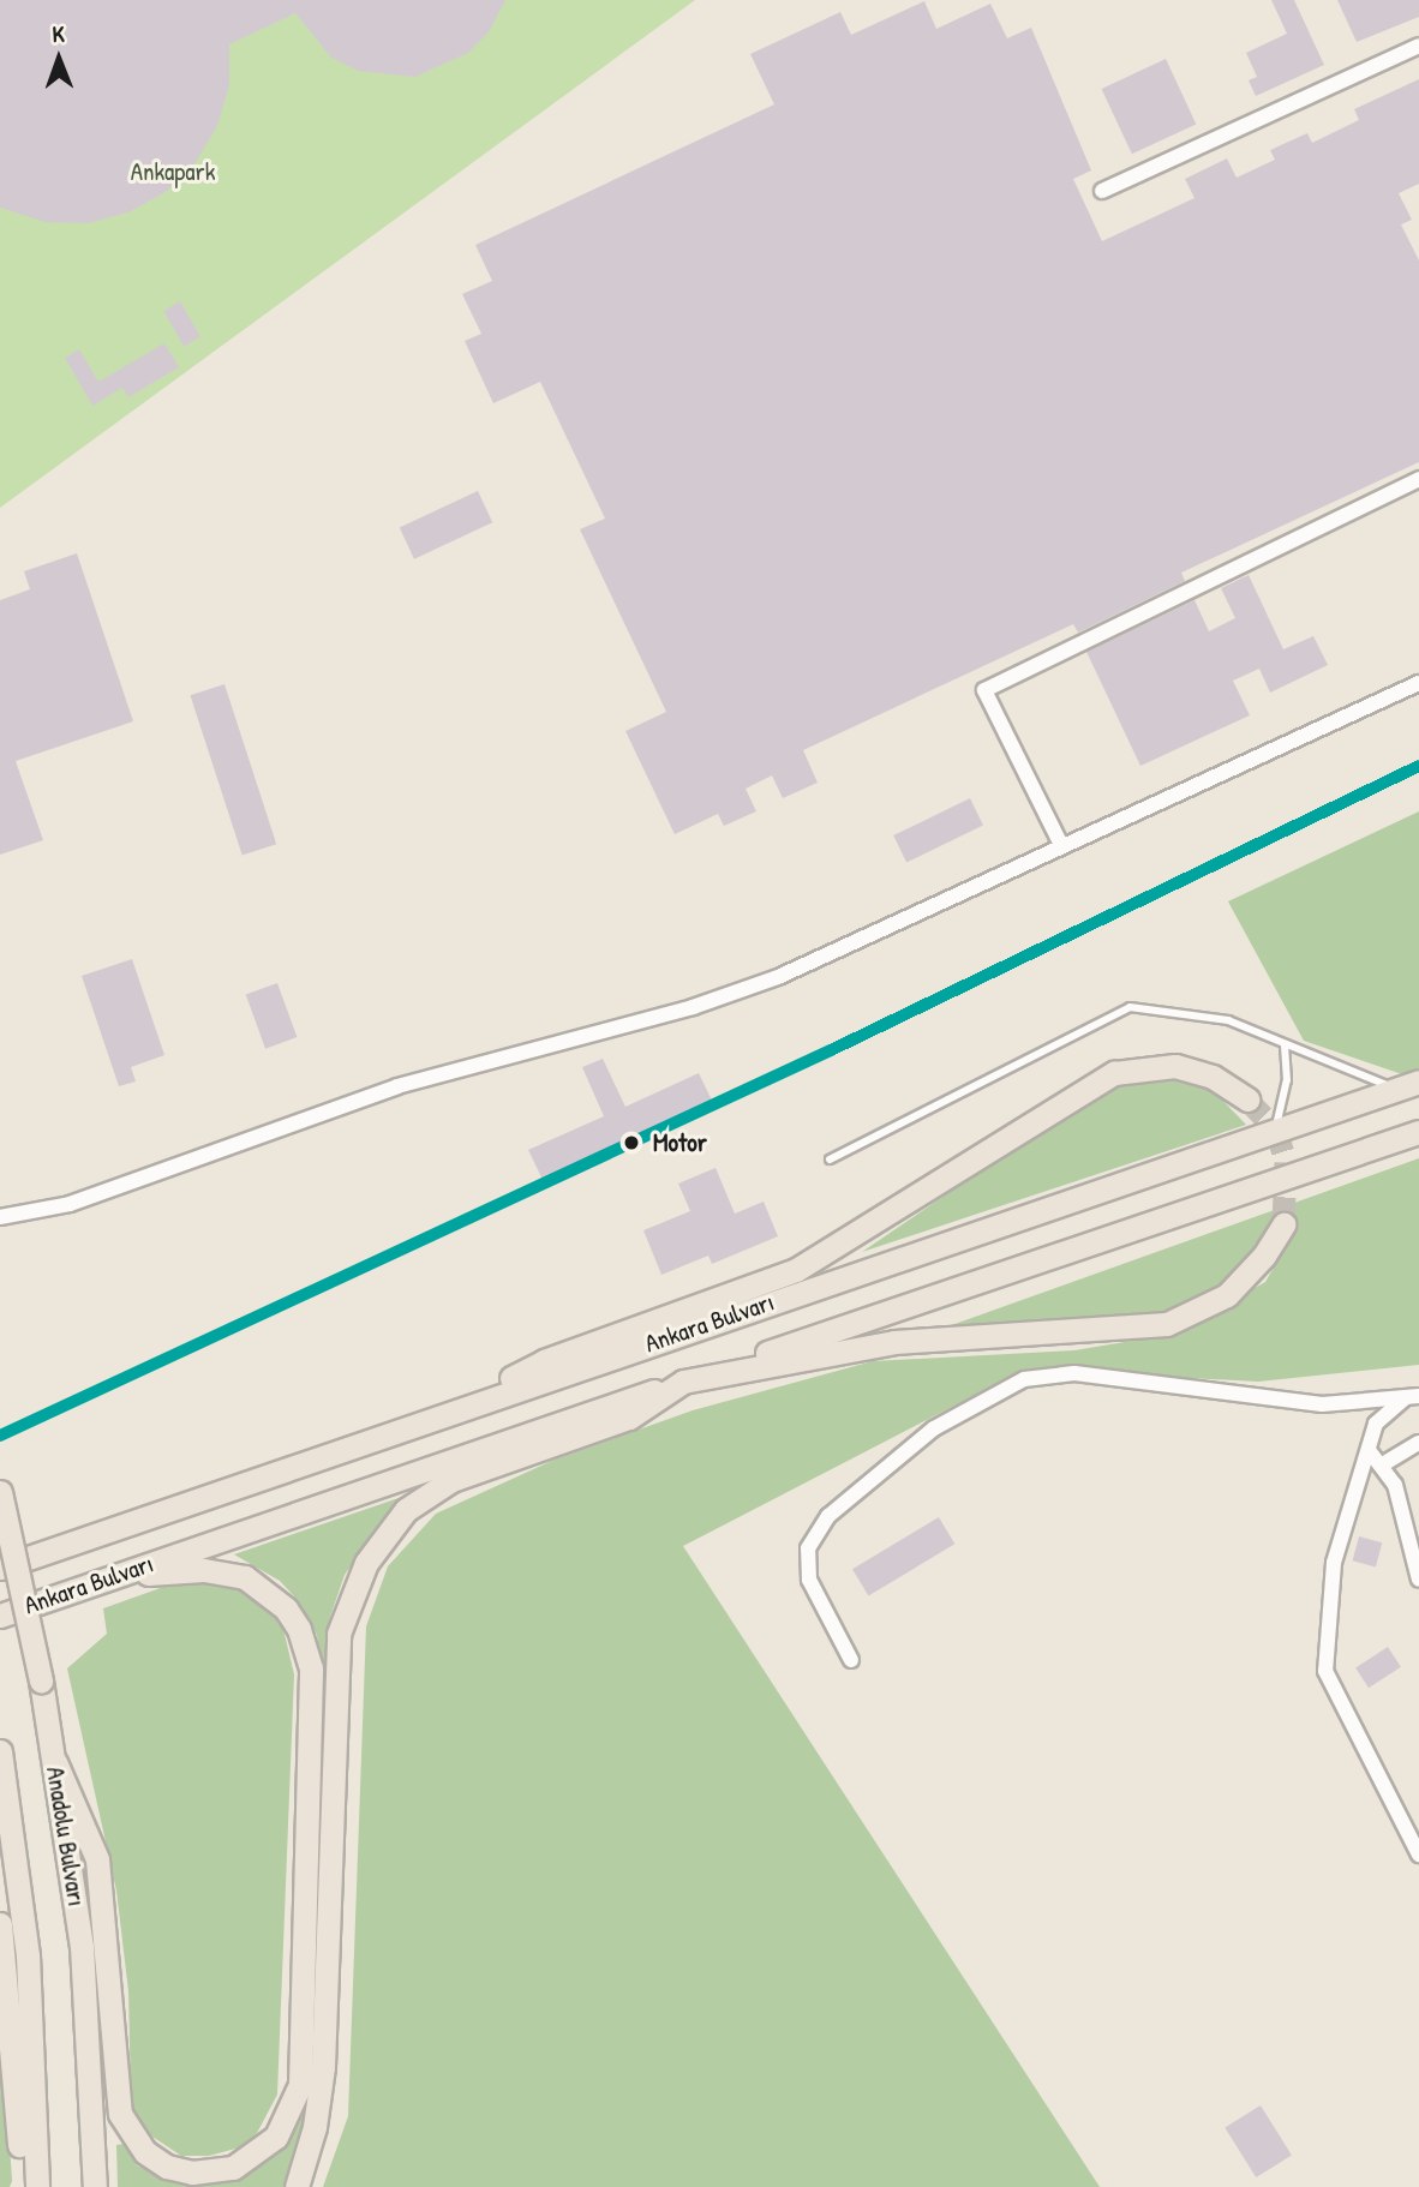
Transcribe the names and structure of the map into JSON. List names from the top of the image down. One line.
{"streets":{"main road":["Ankara Bulvarı","Anadolu Bulvarı"]},"parks":["Ankapark"],"places":["Motor"],"north":"top"}
